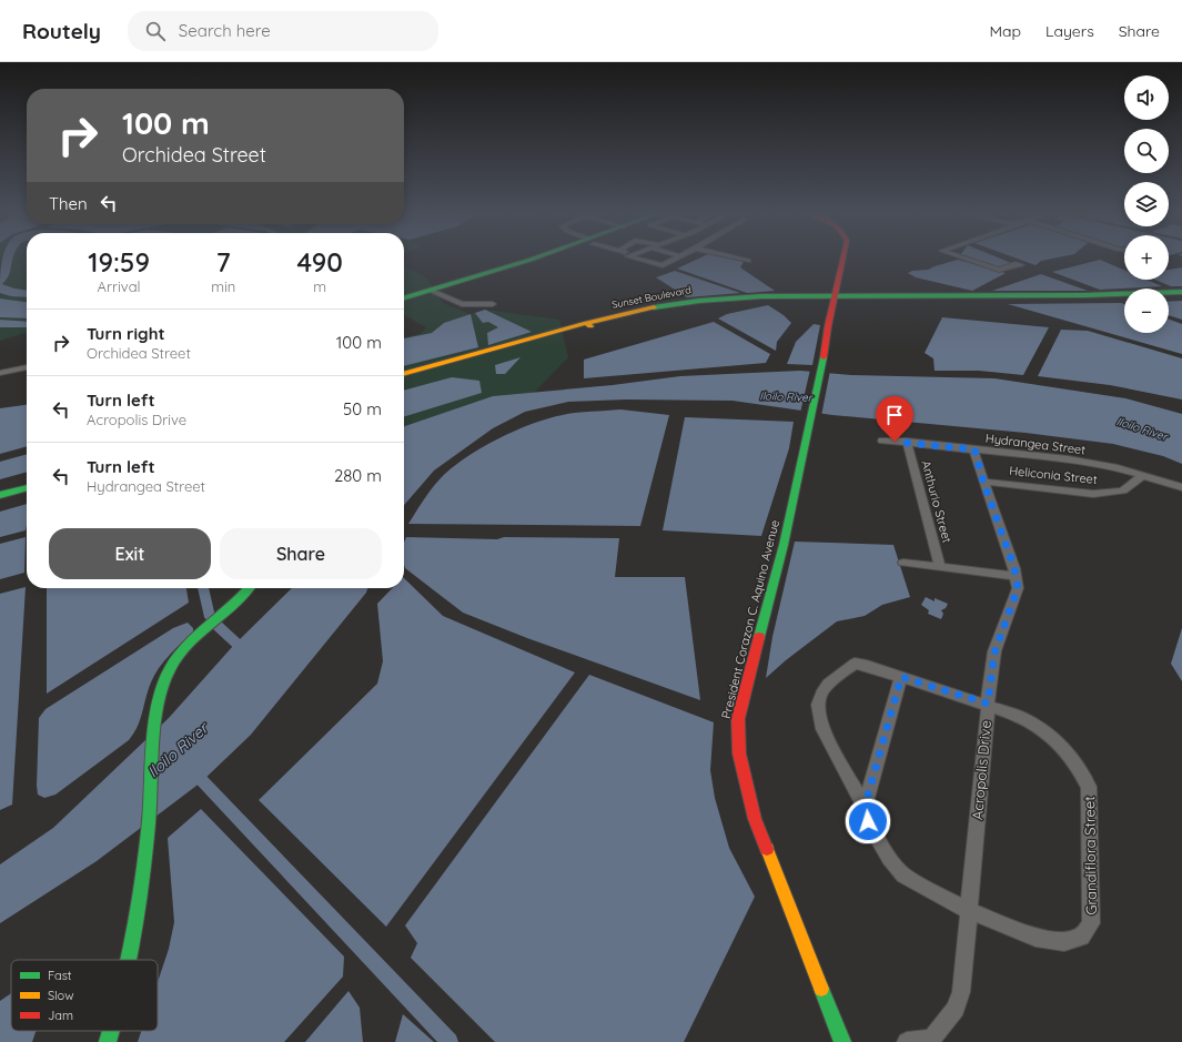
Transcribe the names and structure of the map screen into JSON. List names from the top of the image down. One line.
{"streets":{"main road":["Sunset Boulevard","President Corazon C. Aquino Avenue"],"street":["Hydrangea Street","Heliconia Street","Anthurio Street","Acropolis Drive","Grandiflora Street"]},"crossings":[["Sunset Boulevard","President Corazon C. Aquino Avenue"],["Hydrangea Street","Heliconia Street"],["Hydrangea Street","Anthurio Street"],["Hydrangea Street","Acropolis Drive"],["Heliconia Street","Acropolis Drive"],["Acropolis Drive","Grandiflora Street"]],"water":["Iloilo River"],"legend":["Fast","Slow","Jam"],"page":{"header":"Routely","search":"Search here","nav":["Map","Layers","Share"],"map_buttons":["+","−"],"turn":["100 m","Orchidea Street"],"then":"Then","eta":["19:59","Arrival","7","min","490","m"],"list":[{"name":"Turn right","note":"Orchidea Street","value":"100 m"},{"name":"Turn left","note":"Acropolis Drive","value":"50 m"},{"name":"Turn left","note":"Hydrangea Street","value":"280 m"}],"buttons":["Exit","Share"]}}
